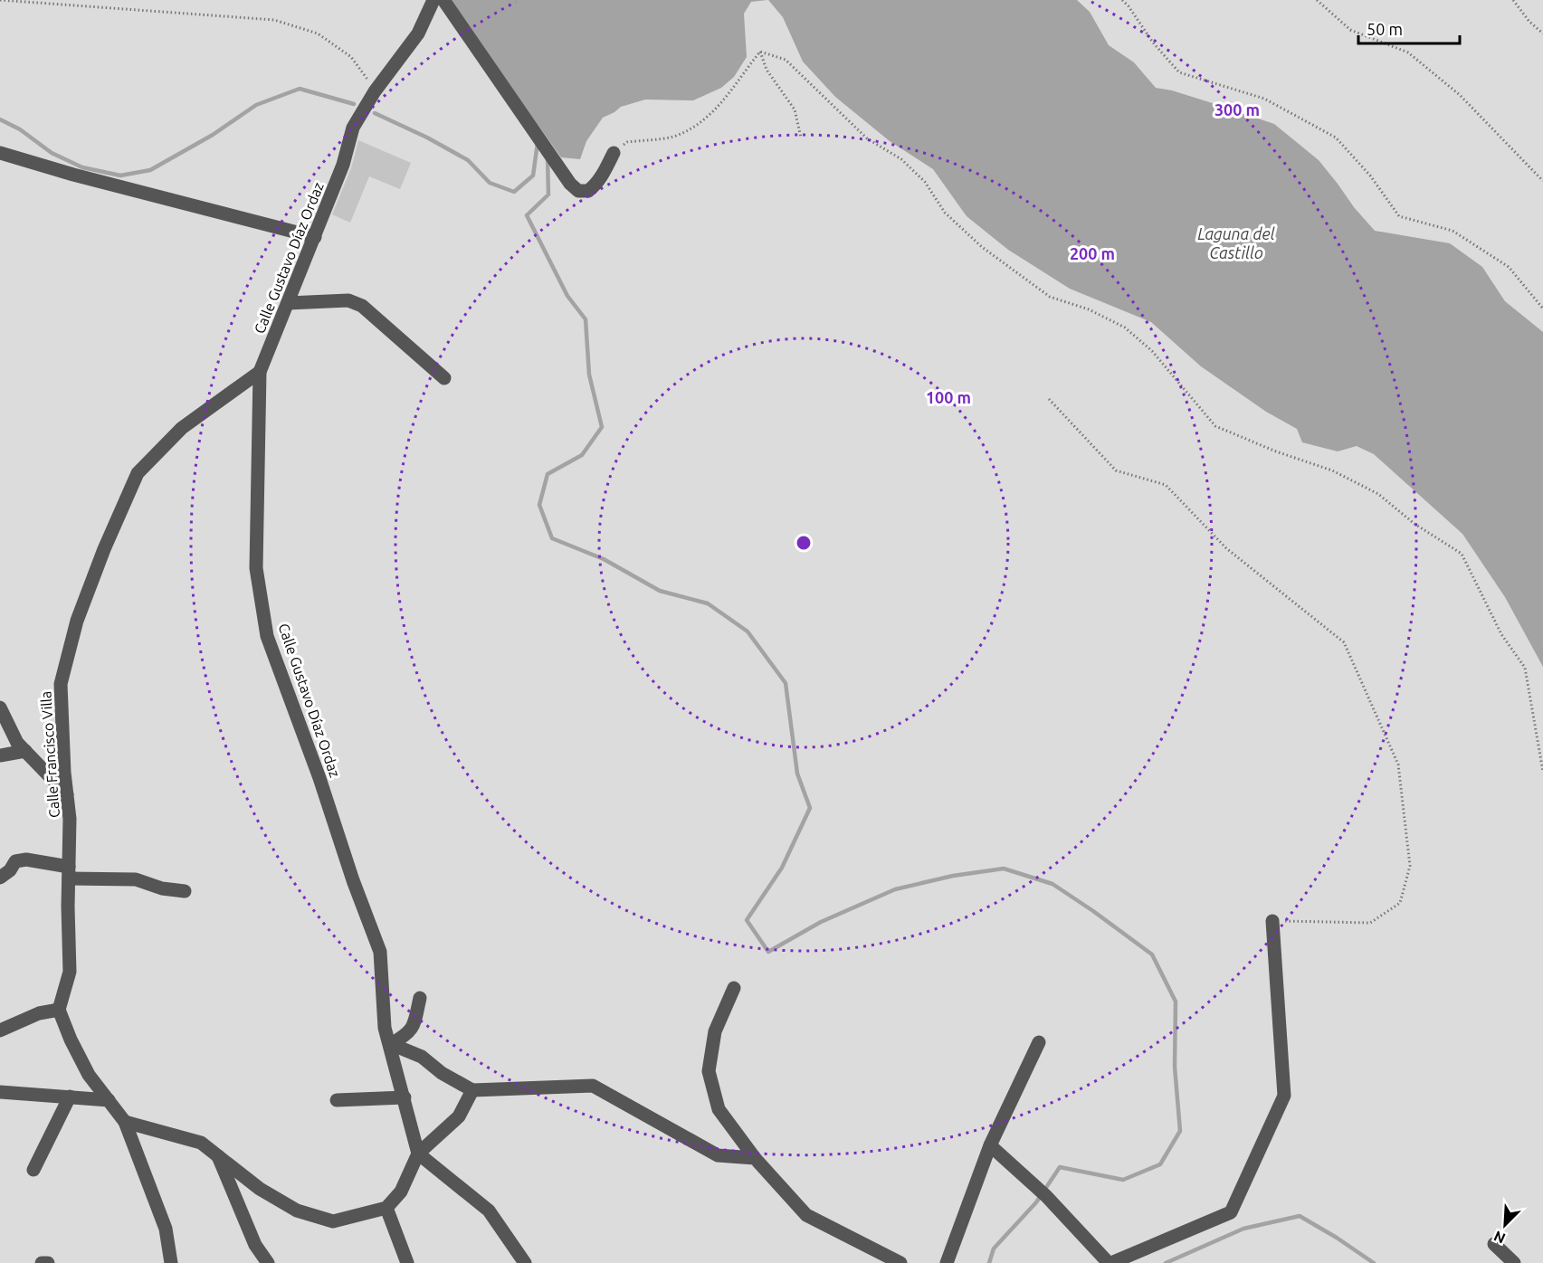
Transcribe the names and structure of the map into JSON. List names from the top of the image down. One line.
{"streets":{"street":["Calle Gustavo Díaz Ordaz","Calle Francisco Villa"]},"crossings":[["Calle Gustavo Díaz Ordaz","Calle Francisco Villa"]],"water":["Laguna del Castillo"],"scale_bar":"50 m","north":"bottom left","rings":["300 m","200 m","100 m"]}
